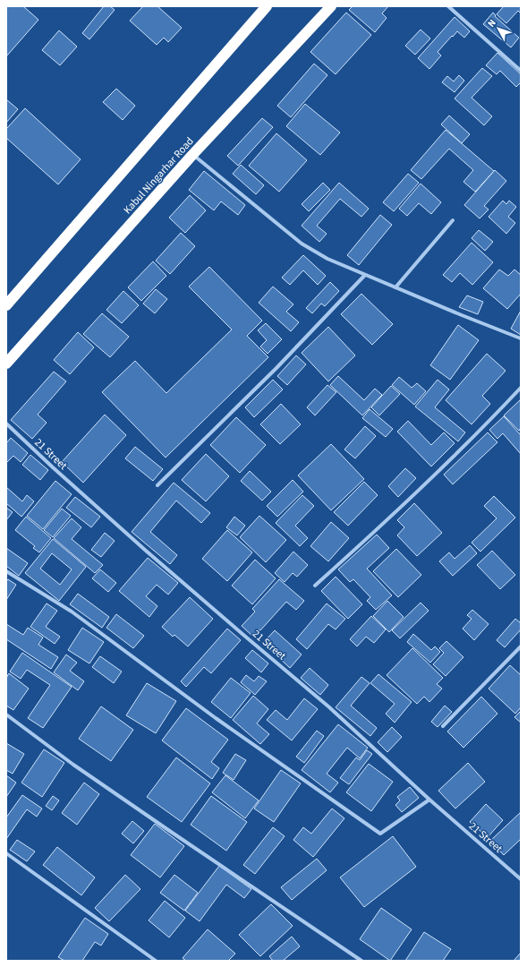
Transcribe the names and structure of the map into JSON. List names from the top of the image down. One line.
{"streets":{"highway":["Kabul Ningarhar Road"],"street":["21 Street"]},"north":"top left"}
